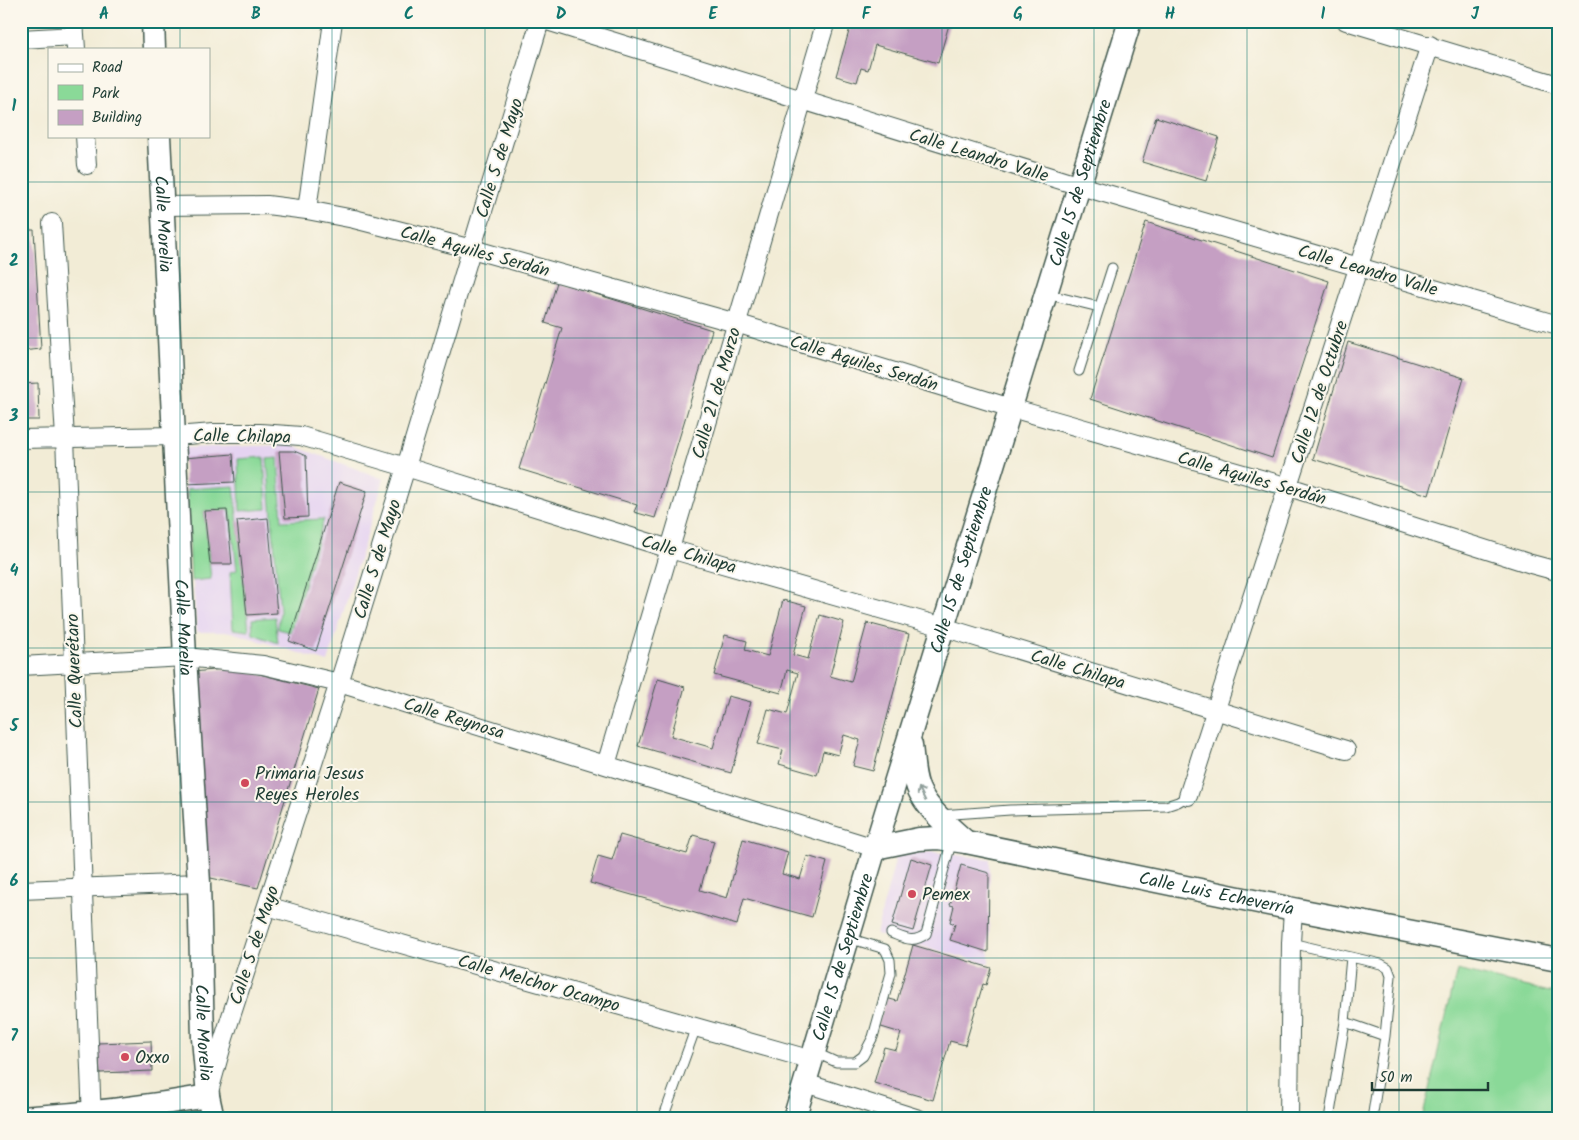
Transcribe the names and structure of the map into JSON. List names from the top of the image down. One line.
{"streets":{"street":["Calle Leandro Valle","Calle 5 de Mayo","Calle 15 de Septiembre","Calle Morelia","Calle Aquiles Serdán","Calle 12 de Octubre","Calle 21 de Marzo","Calle Chilapa","Calle Querétaro","Calle Reynosa","Calle Luis Echeverría","Calle Melchor Ocampo"]},"crossings":[["Calle Leandro Valle","Calle 15 de Septiembre"],["Calle Leandro Valle","Calle 12 de Octubre"],["Calle Leandro Valle","Calle 21 de Marzo"],["Calle 5 de Mayo","Calle Morelia"],["Calle 5 de Mayo","Calle Aquiles Serdán"],["Calle 5 de Mayo","Calle Chilapa"],["Calle 5 de Mayo","Calle Reynosa"],["Calle 5 de Mayo","Calle Melchor Ocampo"],["Calle 15 de Septiembre","Calle Aquiles Serdán"],["Calle 15 de Septiembre","Calle Chilapa"],["Calle 15 de Septiembre","Calle Reynosa"],["Calle 15 de Septiembre","Calle Luis Echeverría"],["Calle 15 de Septiembre","Calle Melchor Ocampo"],["Calle Morelia","Calle Aquiles Serdán"],["Calle Morelia","Calle Chilapa"],["Calle Morelia","Calle Reynosa"],["Calle Aquiles Serdán","Calle 12 de Octubre"],["Calle Aquiles Serdán","Calle 21 de Marzo"],["Calle 12 de Octubre","Calle Chilapa"],["Calle 21 de Marzo","Calle Chilapa"],["Calle 21 de Marzo","Calle Reynosa"],["Calle Chilapa","Calle Querétaro"],["Calle Querétaro","Calle Reynosa"],["Calle Reynosa","Calle Luis Echeverría"]],"places":["Primaria Jesus Reyes Heroles","Pemex","Oxxo"],"legend":["Road","Park","Building"],"scale_bar":"50 m","grid":{"columns":["A","B","C","D","E","F","G","H","I","J"],"rows":["1","2","3","4","5","6","7"]}}
